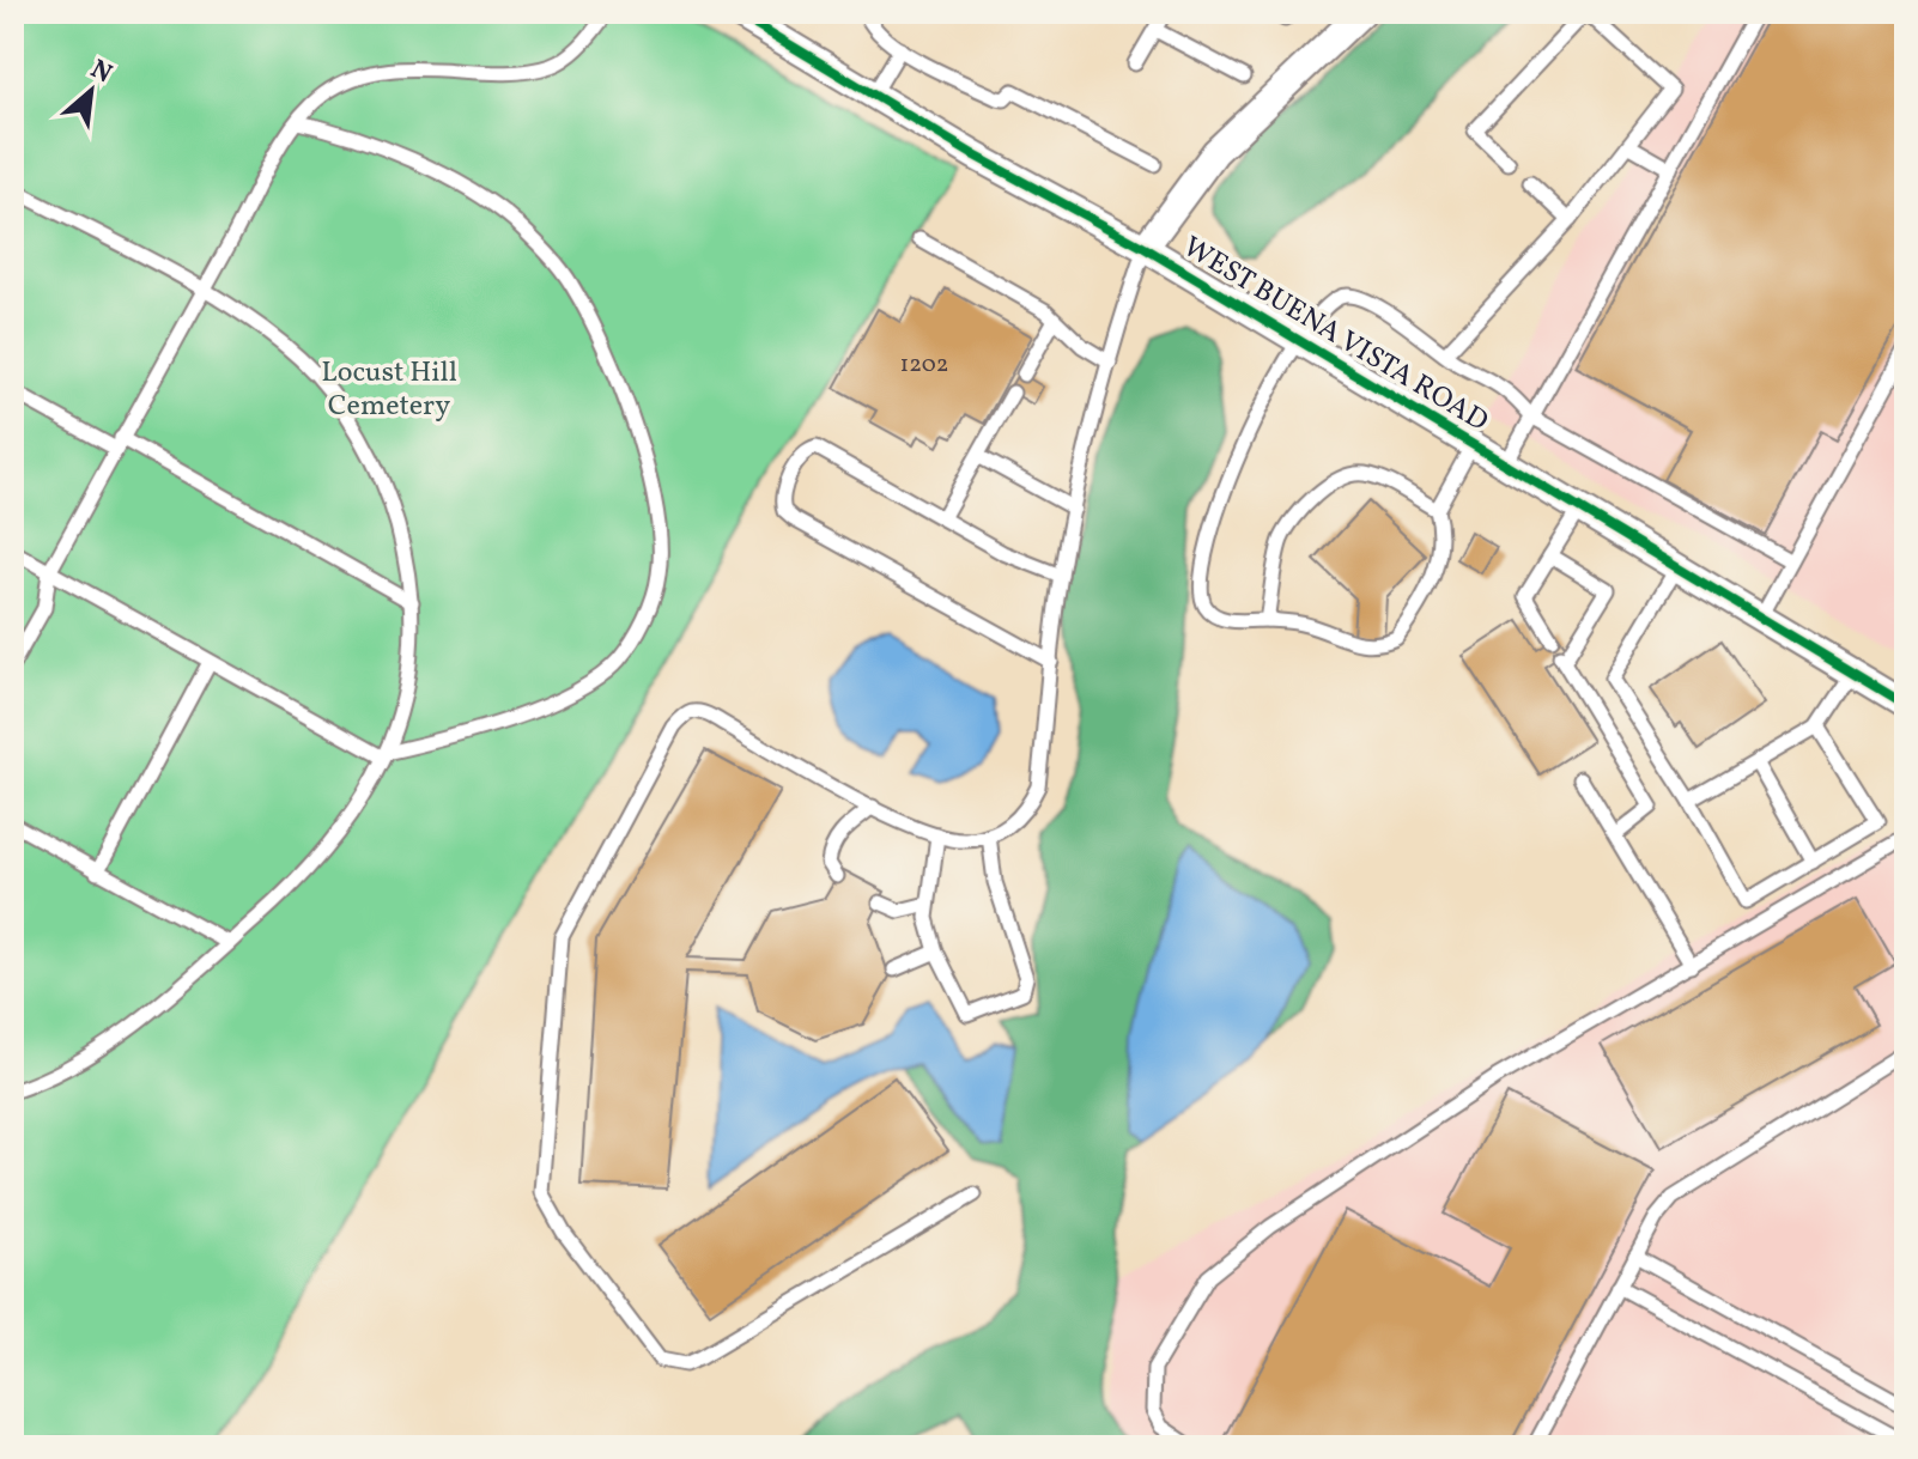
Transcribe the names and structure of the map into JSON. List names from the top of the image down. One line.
{"streets":{"street":["WEST BUENA VISTA ROAD"]},"parks":["Locust Hill Cemetery"],"house_numbers":["1202"],"north":"top right"}
